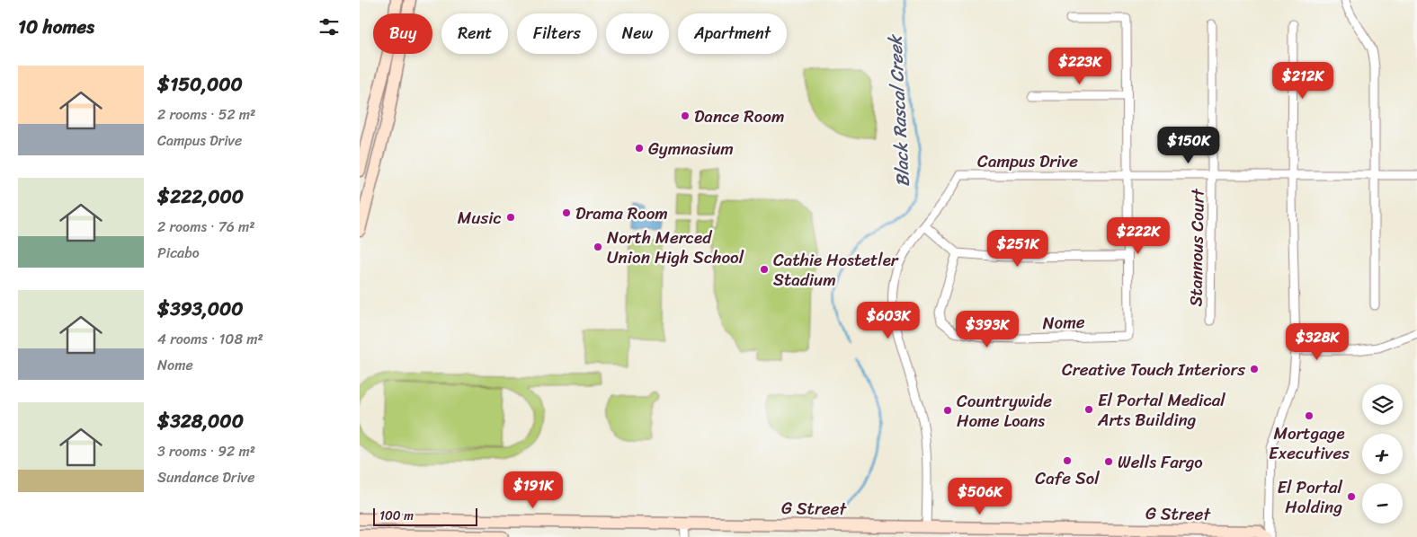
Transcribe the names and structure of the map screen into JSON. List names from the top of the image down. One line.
{"streets":{"street":["Campus Drive","Stannous Court","Nome","G Street"]},"crossings":[["Campus Drive","Stannous Court"],["Campus Drive","G Street"]],"water":["Black Rascal Creek"],"places":["Dance Room","Gymnasium","Drama Room","Music","North Merced Union High School","Cathie Hostetler Stadium","Creative Touch Interiors","El Portal Medical Arts Building","Countrywide Home Loans","Mortgage Executives","Cafe Sol","Wells Fargo","El Portal Holding"],"scale_bar":"100 m","page":{"heading":"10 homes","chip":["Buy","Rent","Filters","New","Apartment"],"price":["$223K","$212K","$150K","$222K","$251K","$603K","$393K","$328K","$191K","$506K"],"list":[{"name":"$150,000","note":"2 rooms · 52 m² · Campus Drive"},{"name":"$222,000","note":"2 rooms · 76 m² · Picabo"},{"name":"$393,000","note":"4 rooms · 108 m² · Nome"},{"name":"$328,000","note":"3 rooms · 92 m² · Sundance Drive"}],"map_buttons":["+","−"],"scale":"100 m"}}
